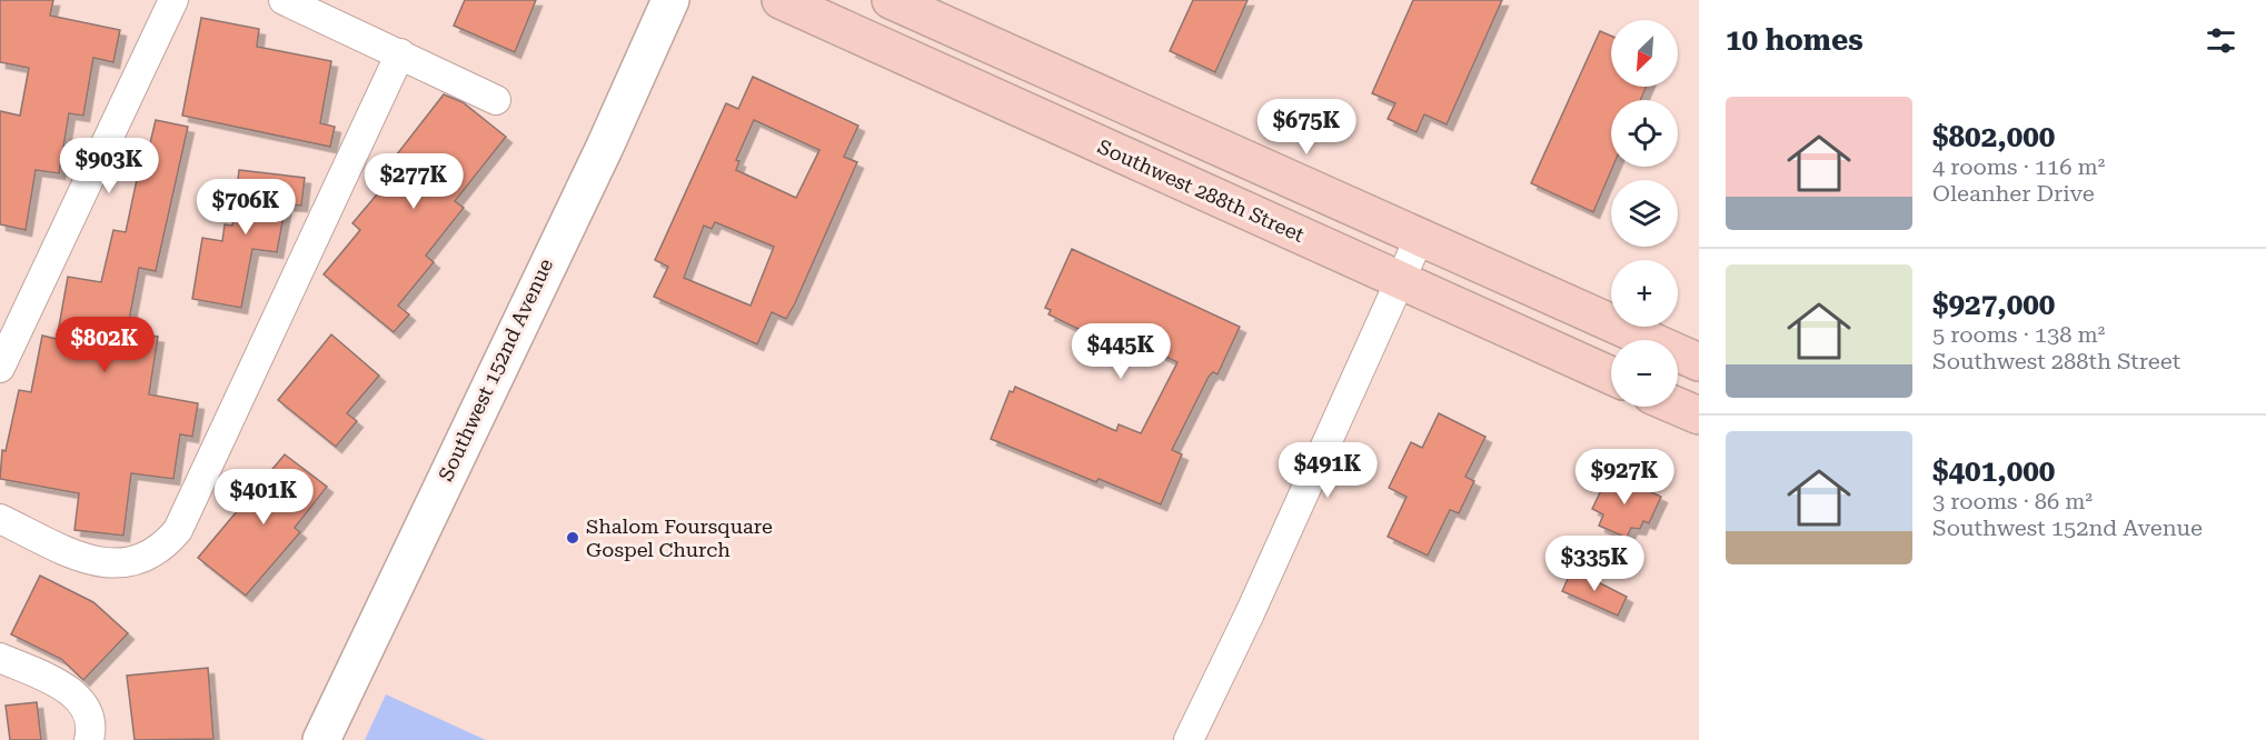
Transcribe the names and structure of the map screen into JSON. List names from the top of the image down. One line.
{"streets":{"main road":["Southwest 288th Street"],"street":["Southwest 152nd Avenue"]},"places":["Shalom Foursquare Gospel Church"],"north":"bottom left","page":{"heading":"10 homes","map_buttons":["+","−"],"list":[{"name":"$802,000","note":"4 rooms · 116 m² · Oleanher Drive"},{"name":"$927,000","note":"5 rooms · 138 m² · Southwest 288th Street"},{"name":"$401,000","note":"3 rooms · 86 m² · Southwest 152nd Avenue"}],"price":["$675K","$903K","$277K","$706K","$802K","$445K","$491K","$927K","$401K","$335K"]}}
